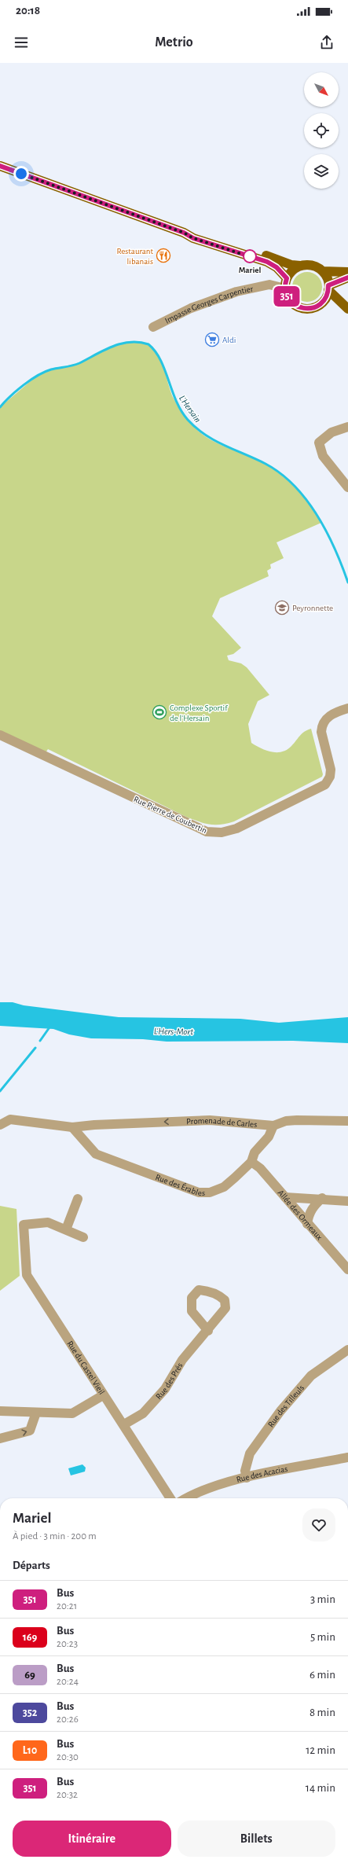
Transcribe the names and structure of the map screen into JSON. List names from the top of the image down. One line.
{"streets":{"street":["Impasse Georges Carpentier","Rue Pierre de Coubertin","Promenade de Carles","Rue des Érables","Allée des Ormeaux","Rue du Castel Vieil","Rue des Prés","Rue des Tilleuls","Rue des Acacias"]},"crossings":[["Promenade de Carles","Rue des Érables"],["Rue des Érables","Allée des Ormeaux"],["Rue du Castel Vieil","Rue des Prés"],["Rue des Tilleuls","Rue des Acacias"]],"one_way":["Promenade de Carles"],"water":["L'Hersain","L'Hers-Mort"],"places":{"restaurant":["Restaurant libanais"],"other":["Mariel"],"supermarket":["Aldi"],"school or university":["Peyronnette"],"sports":["Complexe Sportif de l'Hersain"]},"lines":["bus line 351"],"north":"bottom right","page":{"status":"20:18","header":"Metrio","on_map":"351","heading":[["Mariel","À pied · 3 min · 200 m"],"Départs"],"list":[{"mark":"351","name":"Bus","note":"20:21","value":"3 min"},{"mark":"169","name":"Bus","note":"20:23","value":"5 min"},{"mark":"69","name":"Bus","note":"20:24","value":"6 min"},{"mark":"352","name":"Bus","note":"20:26","value":"8 min"},{"mark":"L10","name":"Bus","note":"20:30","value":"12 min"},{"mark":"351","name":"Bus","note":"20:32","value":"14 min"}],"buttons":["Itinéraire","Billets"]}}
